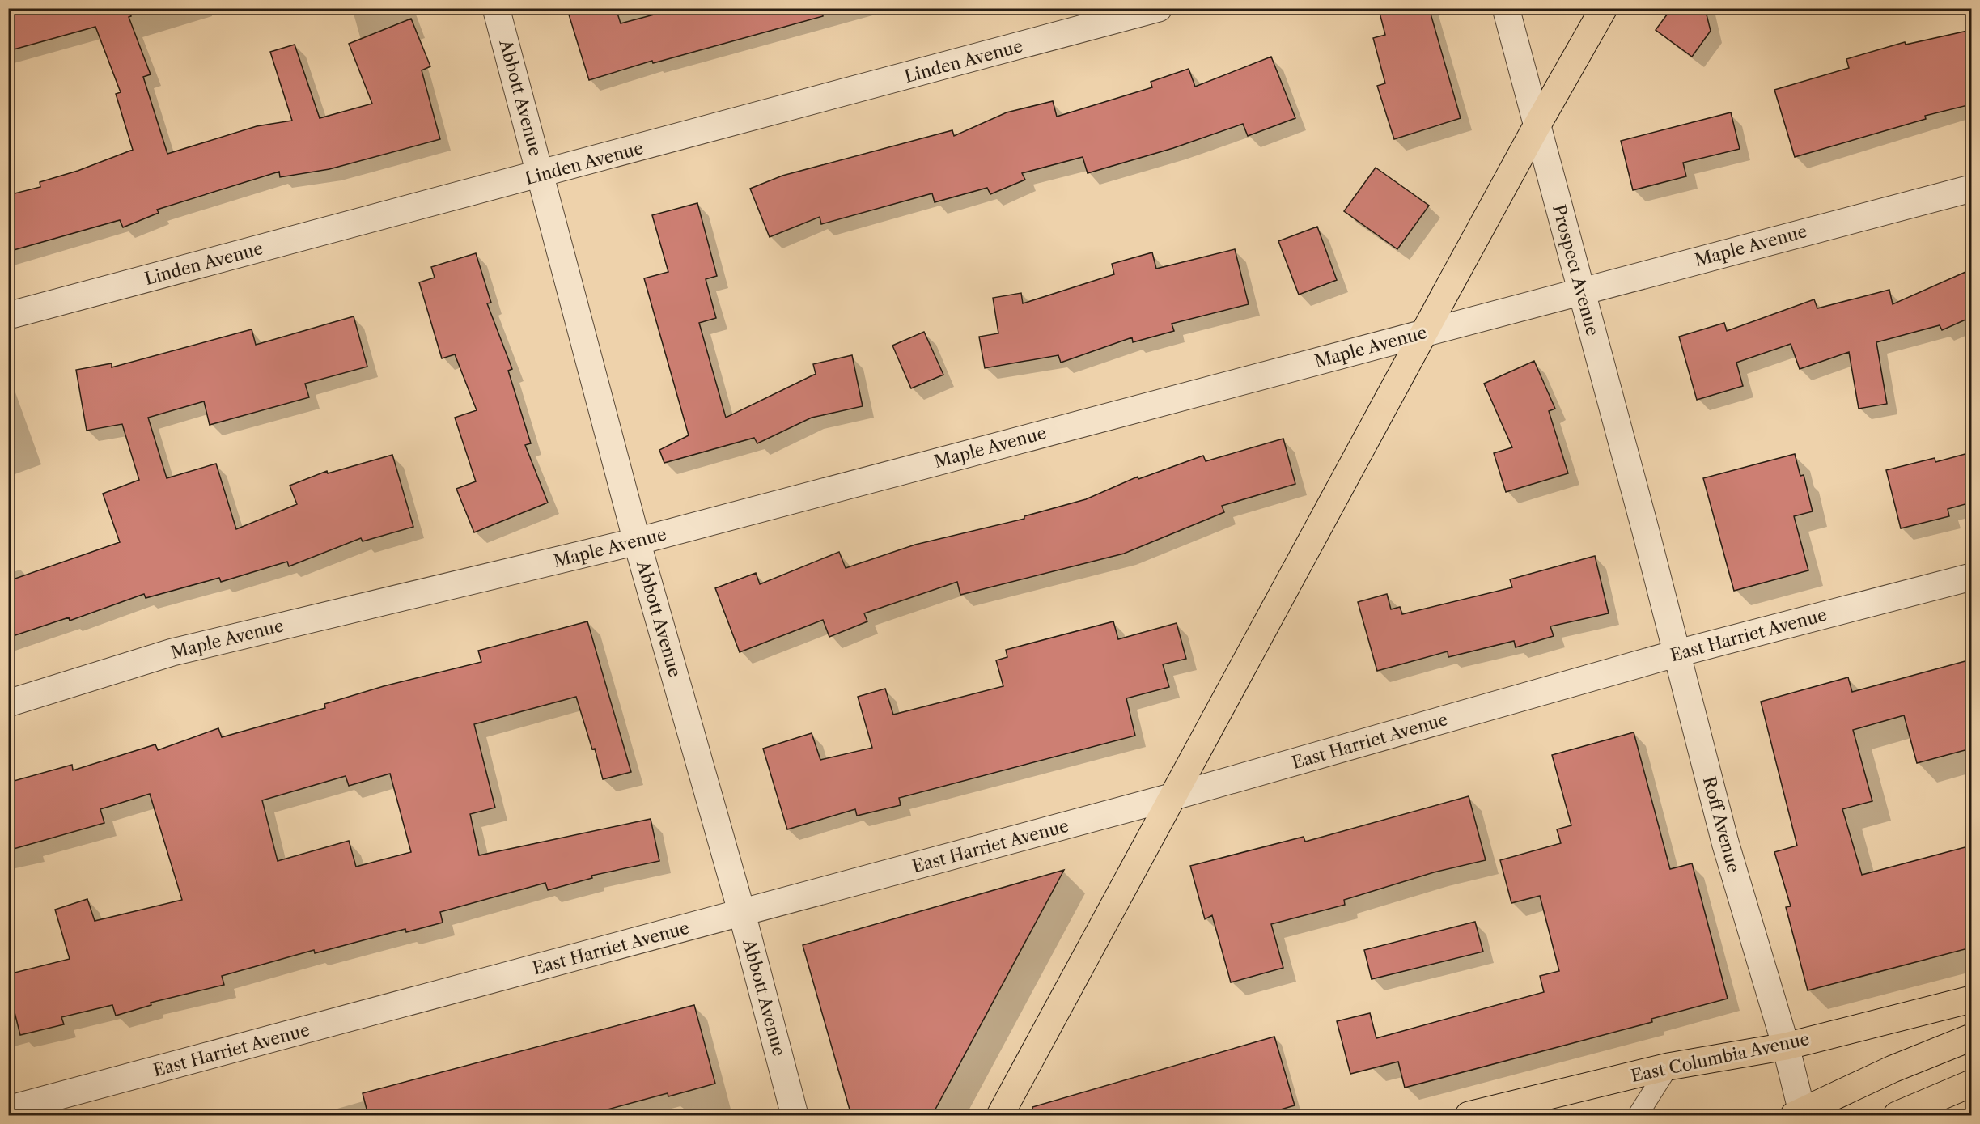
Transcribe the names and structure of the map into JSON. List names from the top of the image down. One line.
{"streets":{"main road":["East Columbia Avenue"],"street":["Linden Avenue","Abbott Avenue","Maple Avenue","Prospect Avenue","East Harriet Avenue","Roff Avenue"]},"crossings":[["Linden Avenue","Abbott Avenue"],["Abbott Avenue","Maple Avenue"],["Abbott Avenue","East Harriet Avenue"],["Maple Avenue","Prospect Avenue"],["Prospect Avenue","Roff Avenue"],["East Harriet Avenue","Roff Avenue"],["Roff Avenue","East Columbia Avenue"]]}
